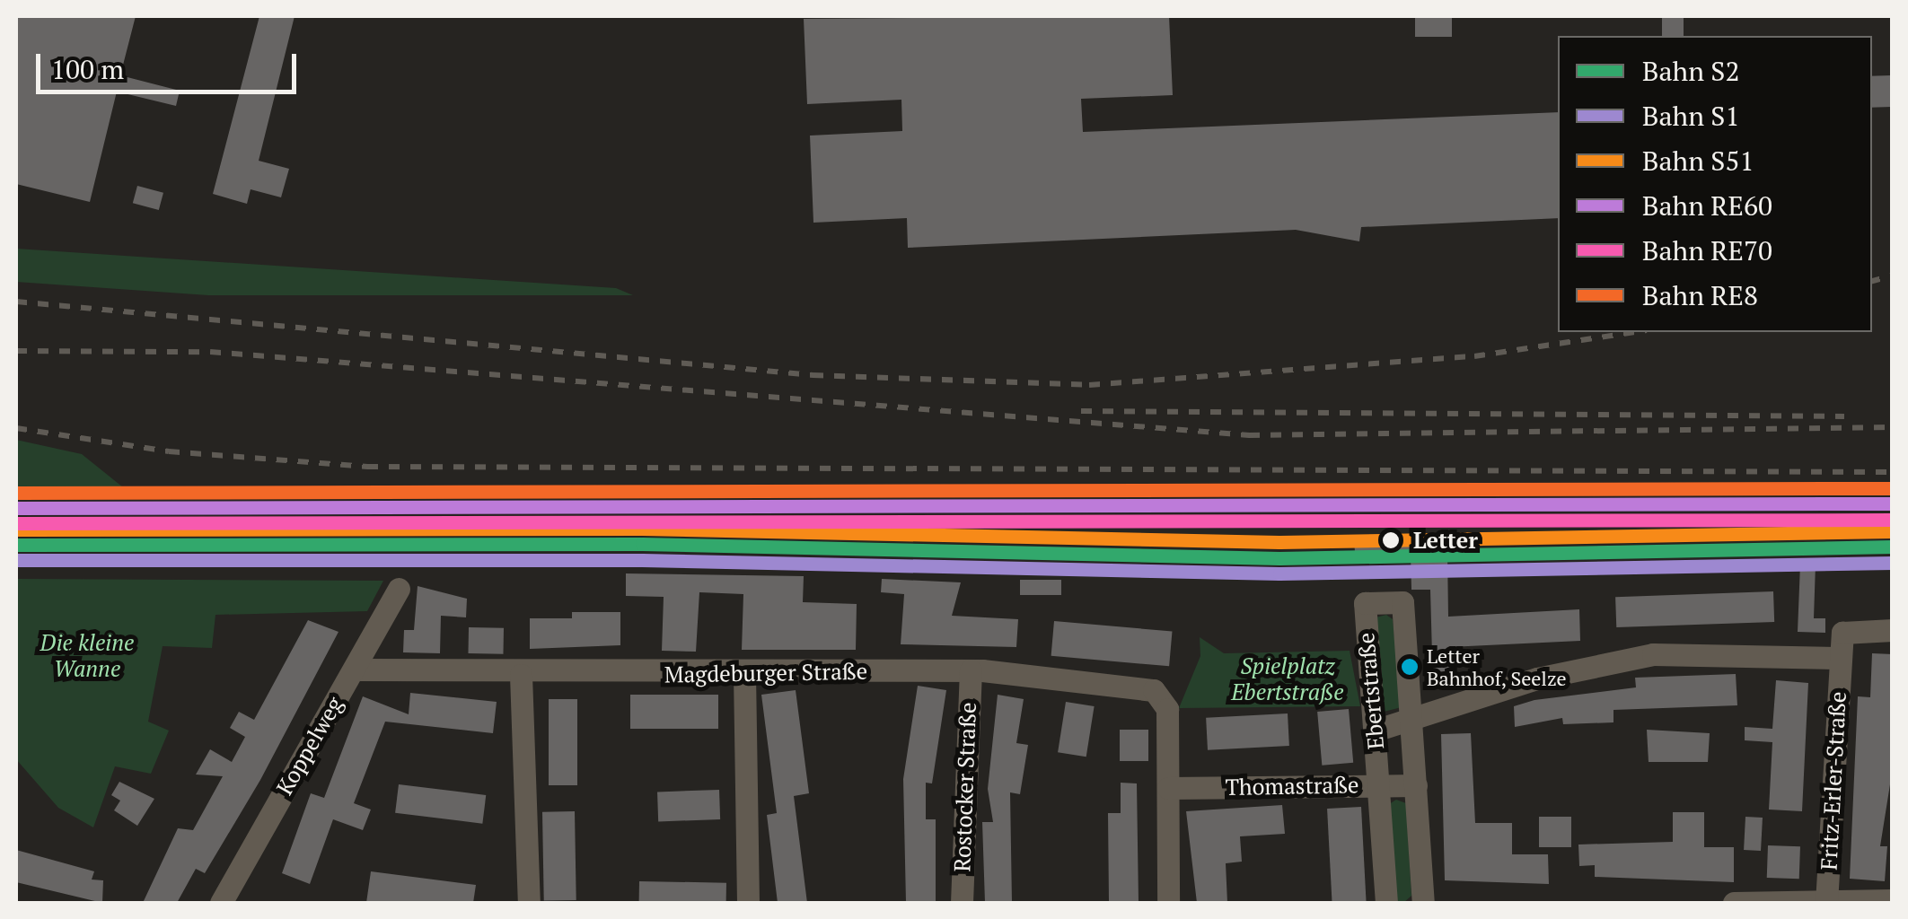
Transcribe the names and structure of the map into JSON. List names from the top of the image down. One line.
{"streets":{"street":["Magdeburger Straße","Ebertstraße","Koppelweg","Fritz-Erler-Straße","Thomastraße","Rostocker Straße"]},"crossings":[["Magdeburger Straße","Koppelweg"],["Magdeburger Straße","Thomastraße"],["Magdeburger Straße","Rostocker Straße"],["Ebertstraße","Thomastraße"]],"parks":["Die kleine Wanne","Spielplatz Ebertstraße"],"places":["Letter","Letter Bahnhof, Seelze"],"lines":["rail line RE8","rail line RE60","rail line RE70","rail line S51","rail line S2","rail line S1"],"legend":["Bahn S2","Bahn S1","Bahn S51","Bahn RE60","Bahn RE70","Bahn RE8"],"scale_bar":"100 m"}
